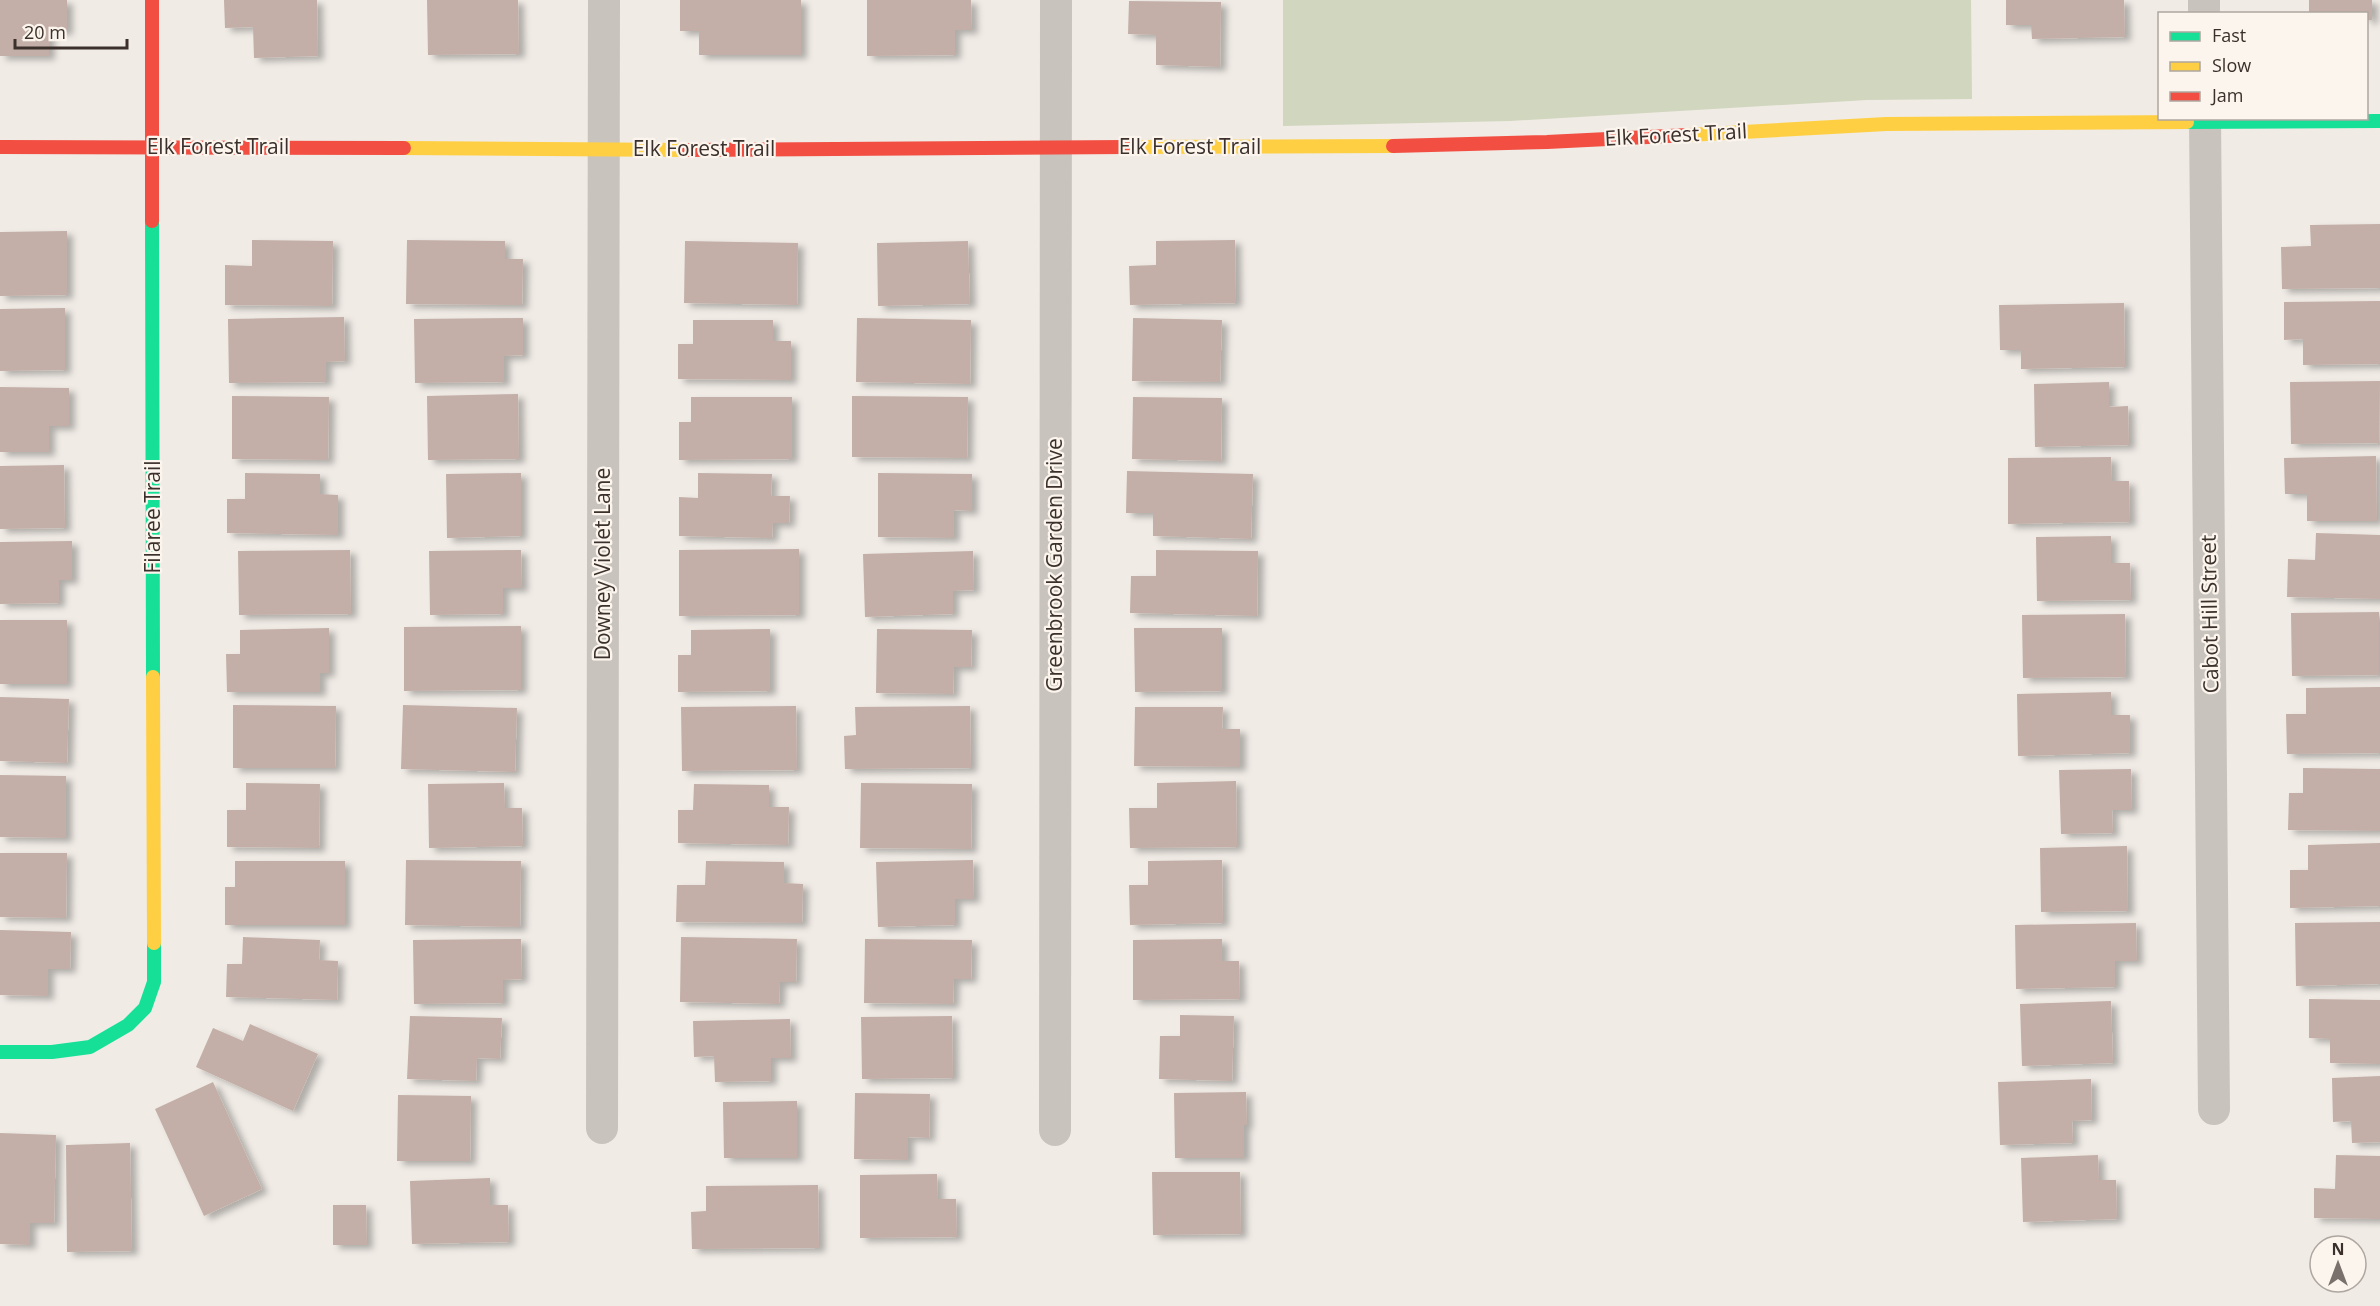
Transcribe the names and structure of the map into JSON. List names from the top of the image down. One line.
{"streets":{"street":["Elk Forest Trail","Filaree Trail","Downey Violet Lane","Greenbrook Garden Drive","Cabot Hill Street"]},"crossings":[["Elk Forest Trail","Filaree Trail"],["Elk Forest Trail","Downey Violet Lane"],["Elk Forest Trail","Greenbrook Garden Drive"],["Elk Forest Trail","Cabot Hill Street"]],"legend":["Fast","Slow","Jam"],"scale_bar":"20 m","north":"top"}
